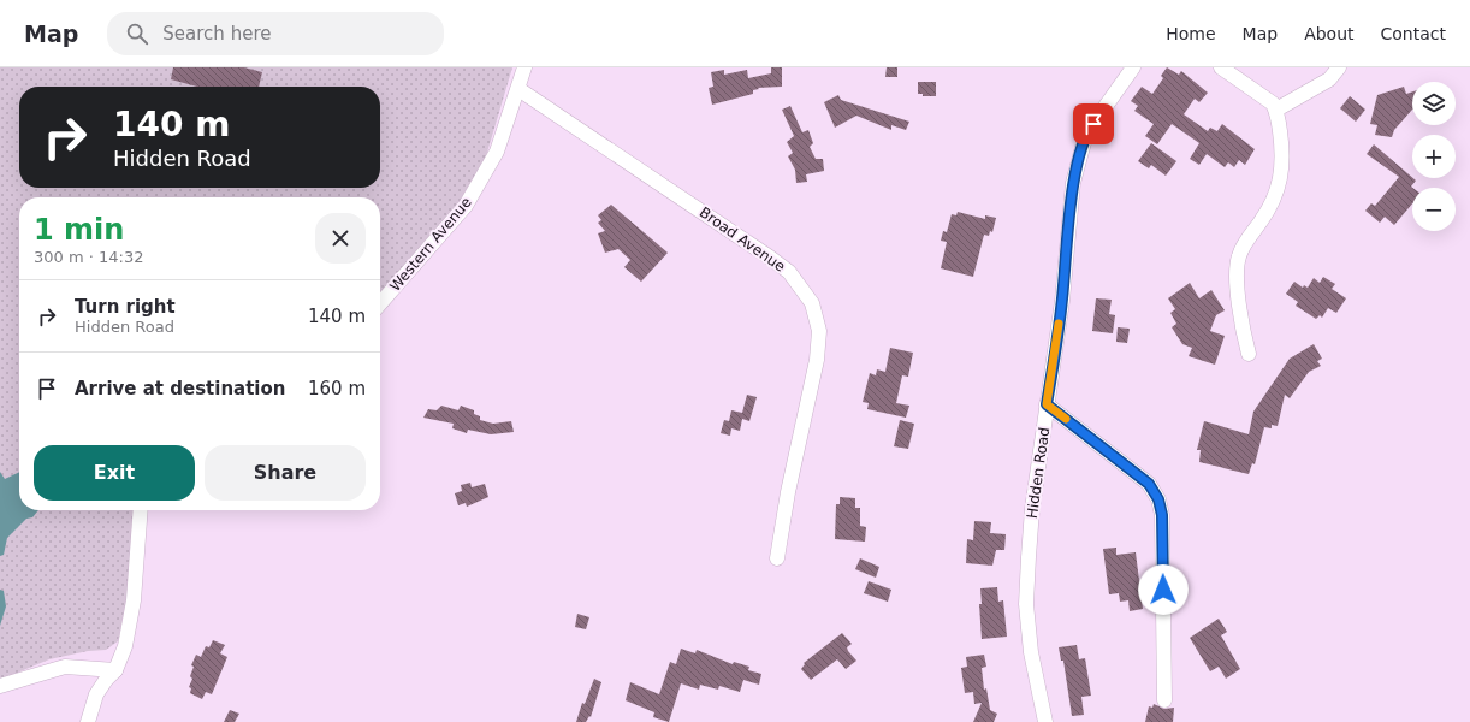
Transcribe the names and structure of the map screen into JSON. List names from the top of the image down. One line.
{"streets":{"street":["Broad Avenue","Western Avenue","Hidden Road"]},"crossings":[["Broad Avenue","Western Avenue"]],"page":{"header":"Map","search":"Search here","nav":["Home","Map","About","Contact"],"map_buttons":["+","−"],"turn":["140 m","Hidden Road"],"heading":["1 min","300 m · 14:32"],"list":[{"name":"Turn right","note":"Hidden Road","value":"140 m"},{"name":"Arrive at destination","value":"160 m"}],"buttons":["Exit","Share"]}}
